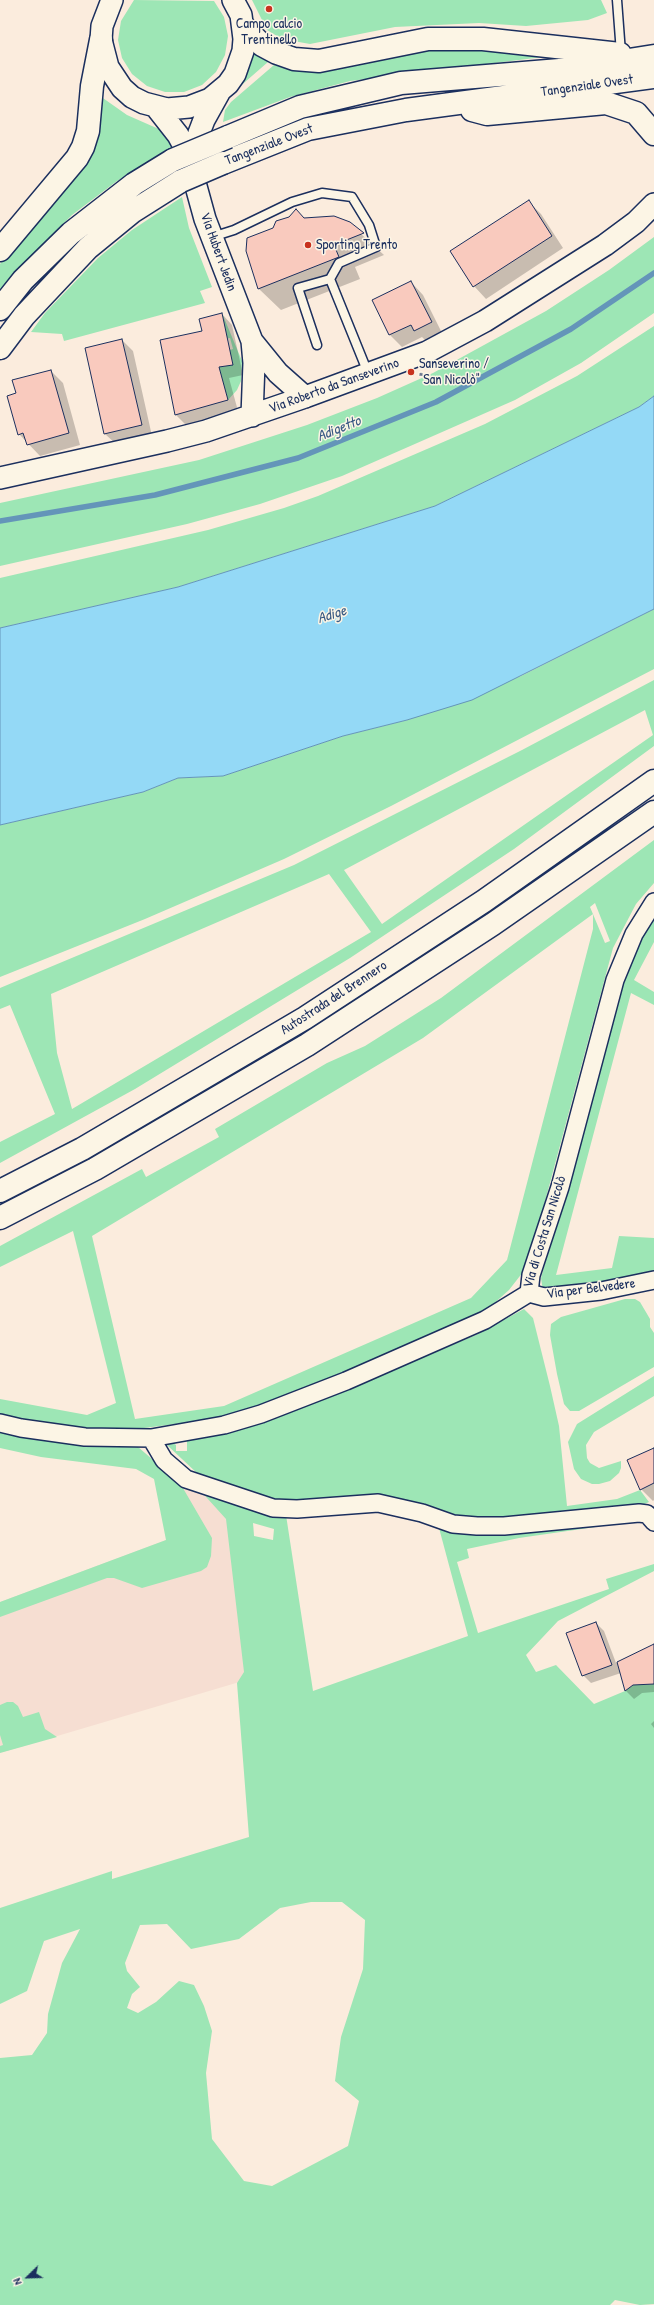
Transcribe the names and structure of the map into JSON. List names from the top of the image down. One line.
{"streets":{"highway":["Tangenziale Ovest","Autostrada del Brennero"],"street":["Via Hubert Jedin","Via Roberto da Sanseverino","Via di Costa San Nicolò","Via per Belvedere"]},"crossings":[["Tangenziale Ovest","Via Hubert Jedin"],["Via Hubert Jedin","Via Roberto da Sanseverino"],["Via di Costa San Nicolò","Via per Belvedere"]],"water":["Adigetto","Adige"],"places":["Campo calcio Trentinello","Sporting Trento","Sanseverino / \"San Nicolò\""],"north":"bottom left"}
